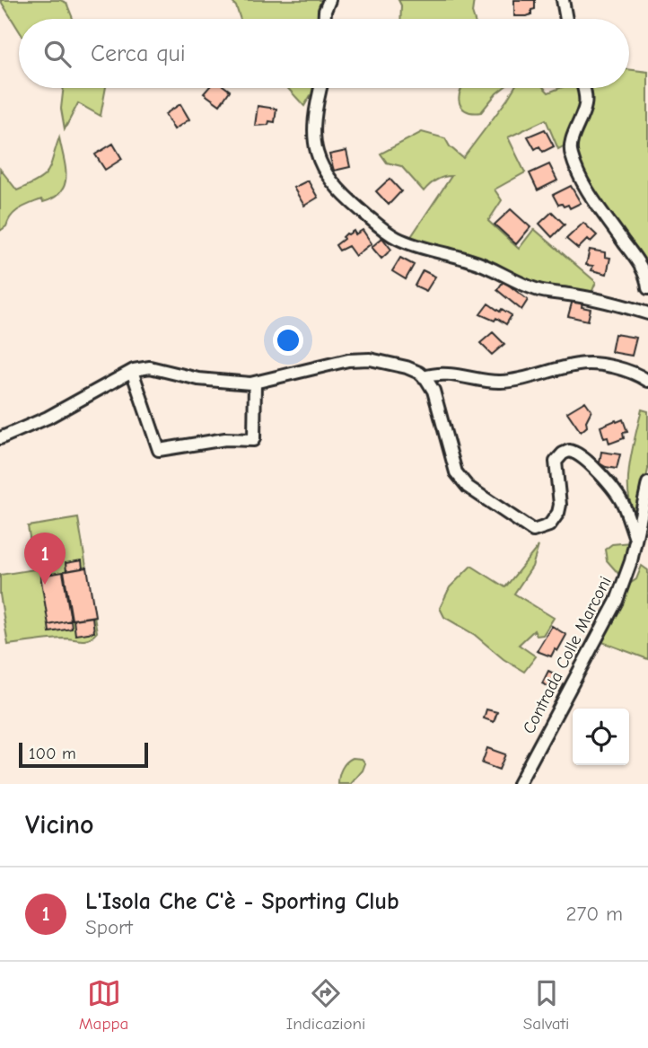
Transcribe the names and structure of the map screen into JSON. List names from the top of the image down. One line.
{"streets":{"street":["Contrada Colle Marconi"]},"scale_bar":"100 m","page":{"search":"Cerca qui","pins":"1","scale":"100 m","heading":"Vicino","list":[{"mark":"1","name":"L'Isola Che C'è - Sporting Club","note":"Sport","value":"270 m"}],"nav":["Mappa","Indicazioni","Salvati"]}}
